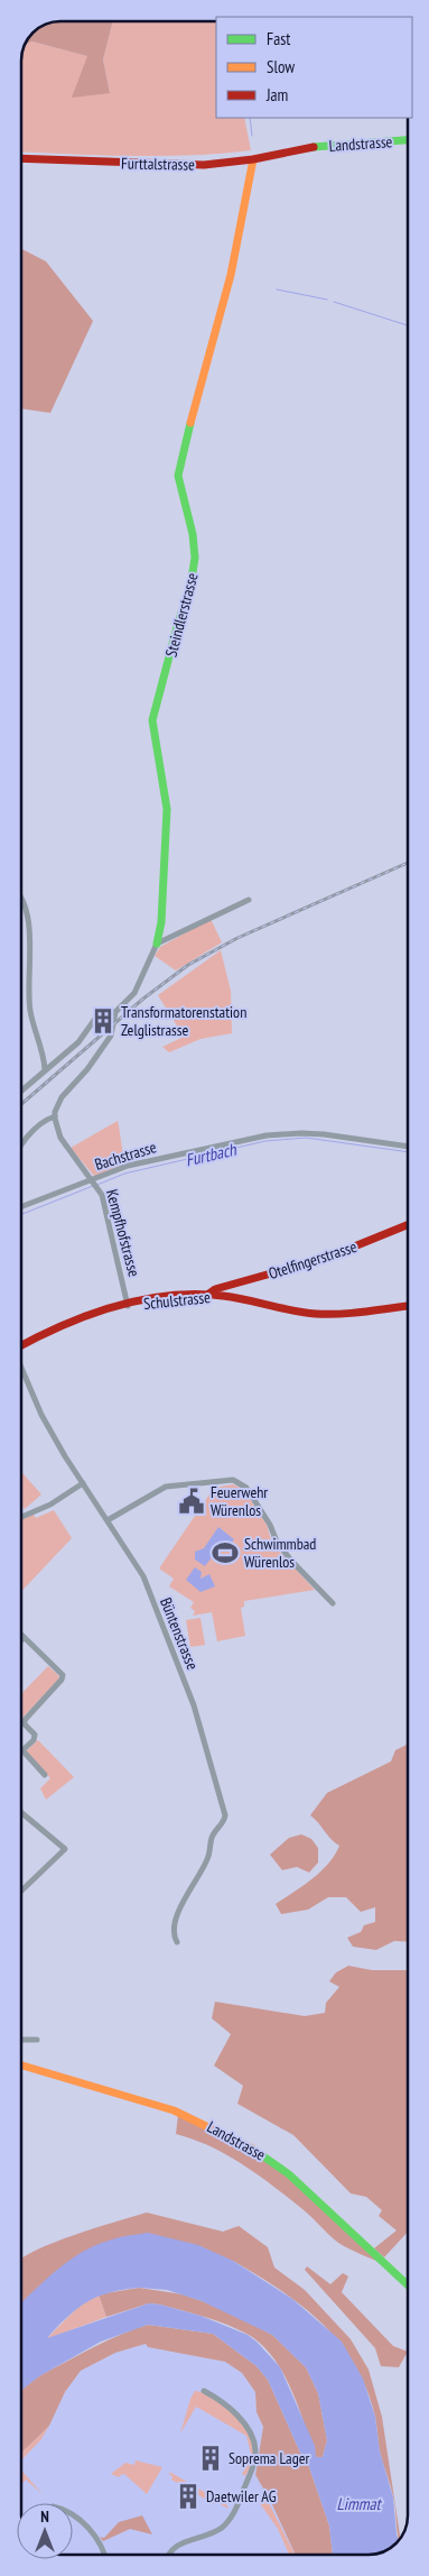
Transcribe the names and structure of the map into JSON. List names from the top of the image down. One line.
{"streets":{"street":["Landstrasse","Furttalstrasse","Steindlerstrasse","Bachstrasse","Kempfhofstrasse","Otelfingerstrasse","Schulstrasse","Büntenstrasse"]},"crossings":[["Landstrasse","Furttalstrasse"],["Furttalstrasse","Steindlerstrasse"],["Bachstrasse","Kempfhofstrasse"],["Kempfhofstrasse","Schulstrasse"],["Otelfingerstrasse","Schulstrasse"]],"water":["Furtbach","Limmat"],"places":{"building":["Transformatorenstation Zelglistrasse","Soprema Lager","Daetwiler AG"],"public building":["Feuerwehr Würenlos"],"sports":["Schwimmbad Würenlos"]},"legend":["Fast","Slow","Jam"],"north":"top"}
